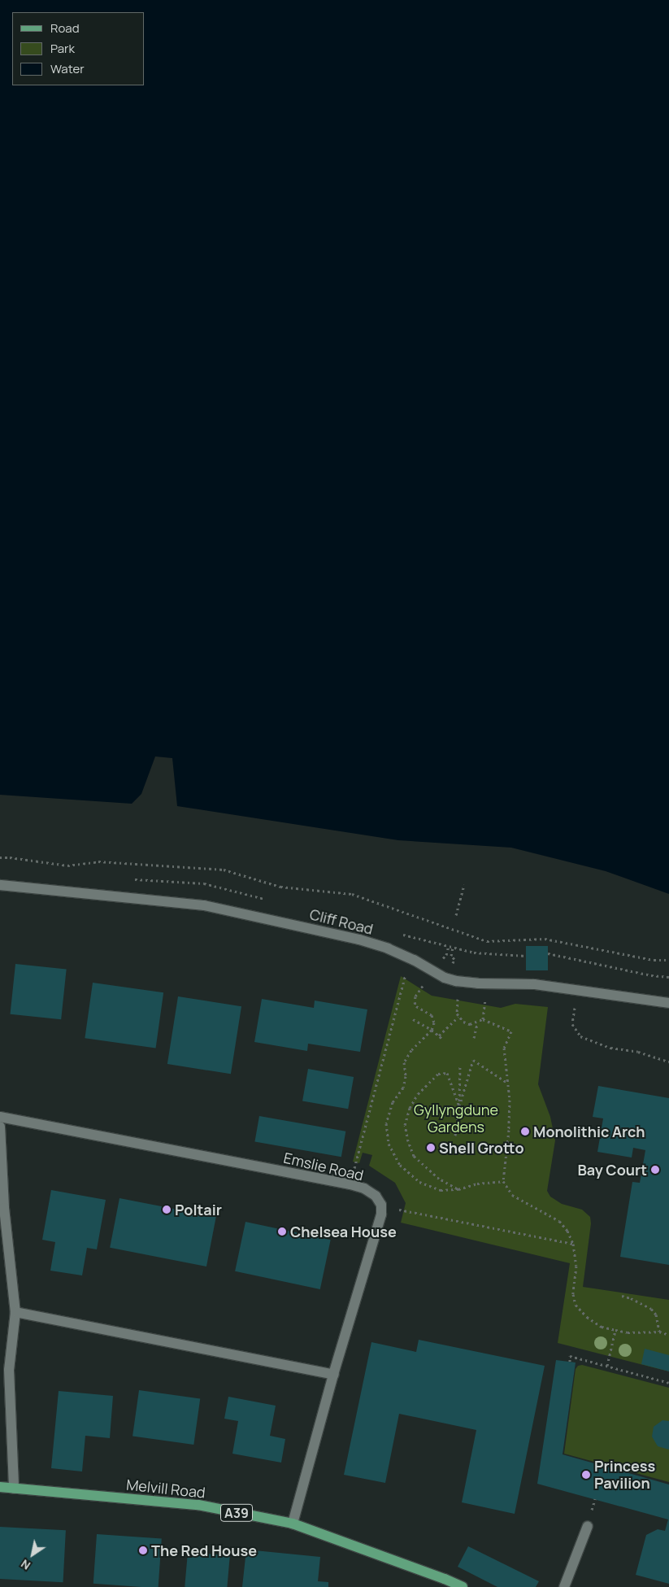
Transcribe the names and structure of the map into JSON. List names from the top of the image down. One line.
{"streets":{"main road":["Melvill Road","A39"],"street":["Cliff Road","Emslie Road"]},"parks":["Gyllyngdune Gardens"],"places":["Monolithic Arch","Shell Grotto","Bay Court","Poltair","Chelsea House","Princess Pavilion","The Red House"],"legend":["Road","Park","Water"],"north":"bottom left"}
